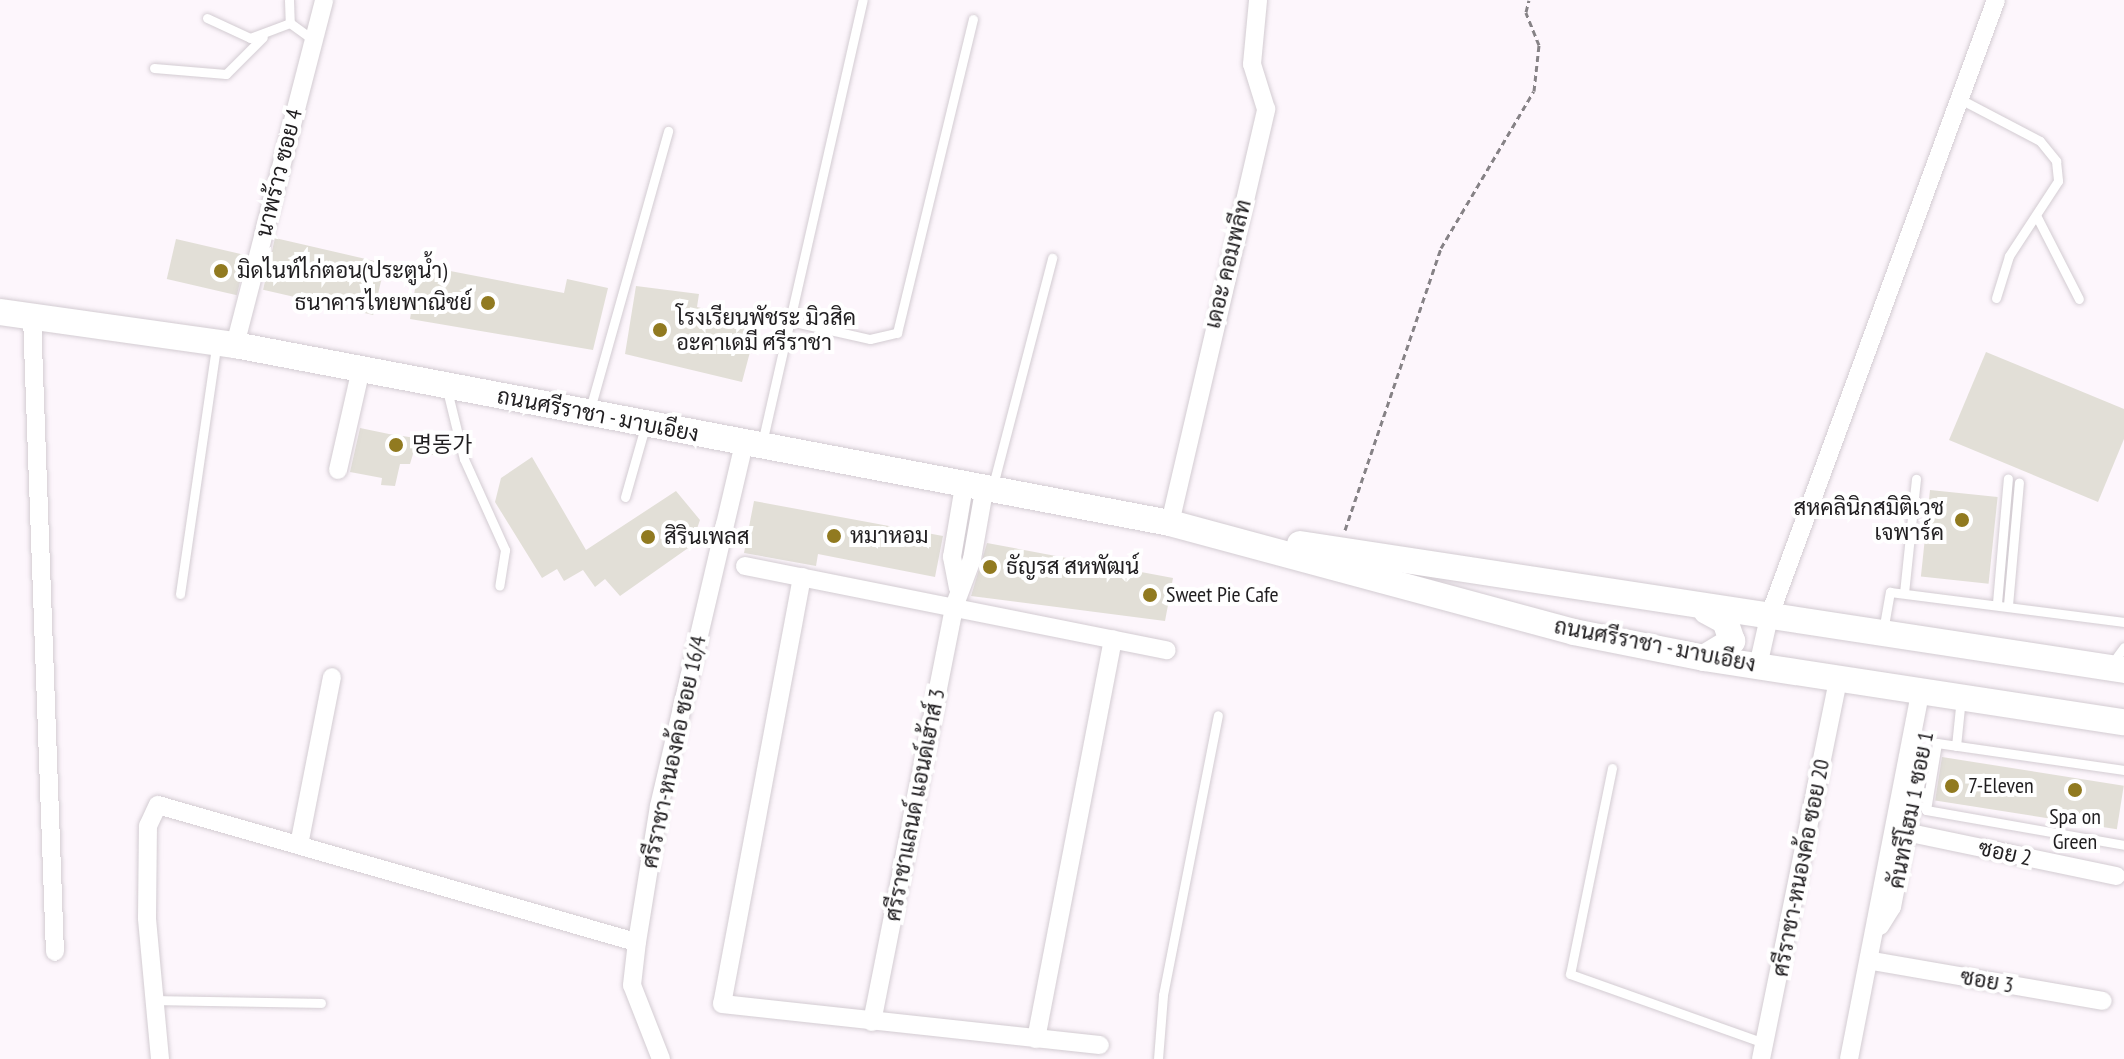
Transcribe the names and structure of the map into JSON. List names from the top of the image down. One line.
{"streets":{"main road":["ถนนศรีราชา - มาบเอียง"],"street":["นาพร้าว ซอย 4","เดอะ คอมพลีท","ศรีราชา-หนองค้อ ซอย 16/4","ศรีราชาแลนด์ แอนด์เฮ้าส์ 3","คันทรีโฮม 1 ซอย 1","ซอย 2","ศรีราชา-หนองค้อ ซอย 20","ซอย 3"]},"crossings":[["นาพร้าว ซอย 4","ถนนศรีราชา - มาบเอียง"],["เดอะ คอมพลีท","ถนนศรีราชา - มาบเอียง"],["ถนนศรีราชา - มาบเอียง","ศรีราชา-หนองค้อ ซอย 16/4"],["ถนนศรีราชา - มาบเอียง","ศรีราชาแลนด์ แอนด์เฮ้าส์ 3"],["ถนนศรีราชา - มาบเอียง","คันทรีโฮม 1 ซอย 1"],["ถนนศรีราชา - มาบเอียง","ศรีราชา-หนองค้อ ซอย 20"],["คันทรีโฮม 1 ซอย 1","ซอย 2"],["คันทรีโฮม 1 ซอย 1","ซอย 3"]],"places":["มิดไนท์ไก่ตอน(ประตูน้ำ)","ธนาคารไทยพาณิชย์","โรงเรียนพัชระ มิวสิค อะคาเดมี ศรีราชา","명동가","สหคลินิกสมิติเวช เจพาร์ค","หมาหอม","สิรินเพลส","ธัญรส สหพัฒน์","Sweet Pie Cafe","7-Eleven","Spa on Green"]}
